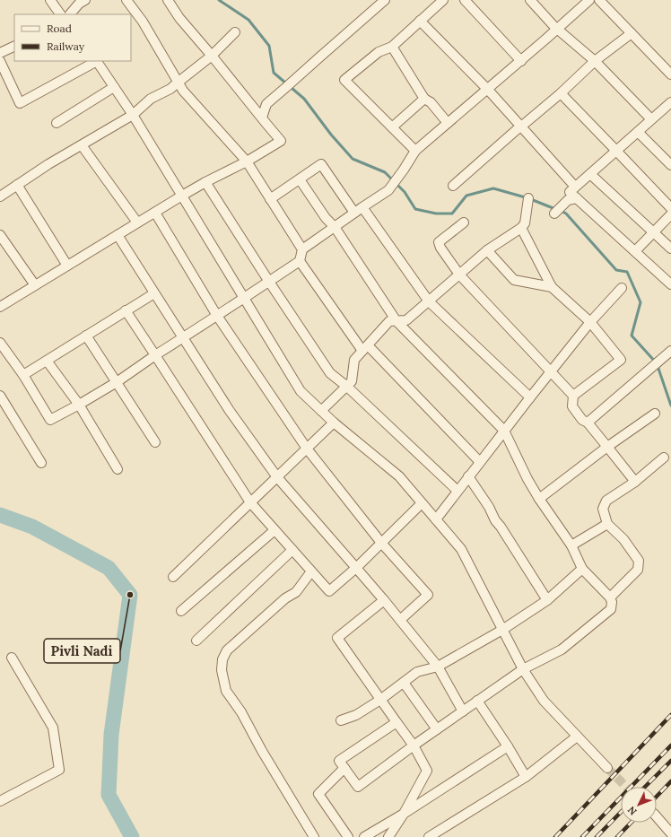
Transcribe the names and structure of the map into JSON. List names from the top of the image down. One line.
{"places":["Pivli Nadi"],"legend":["Road","Railway"],"north":"bottom left"}
